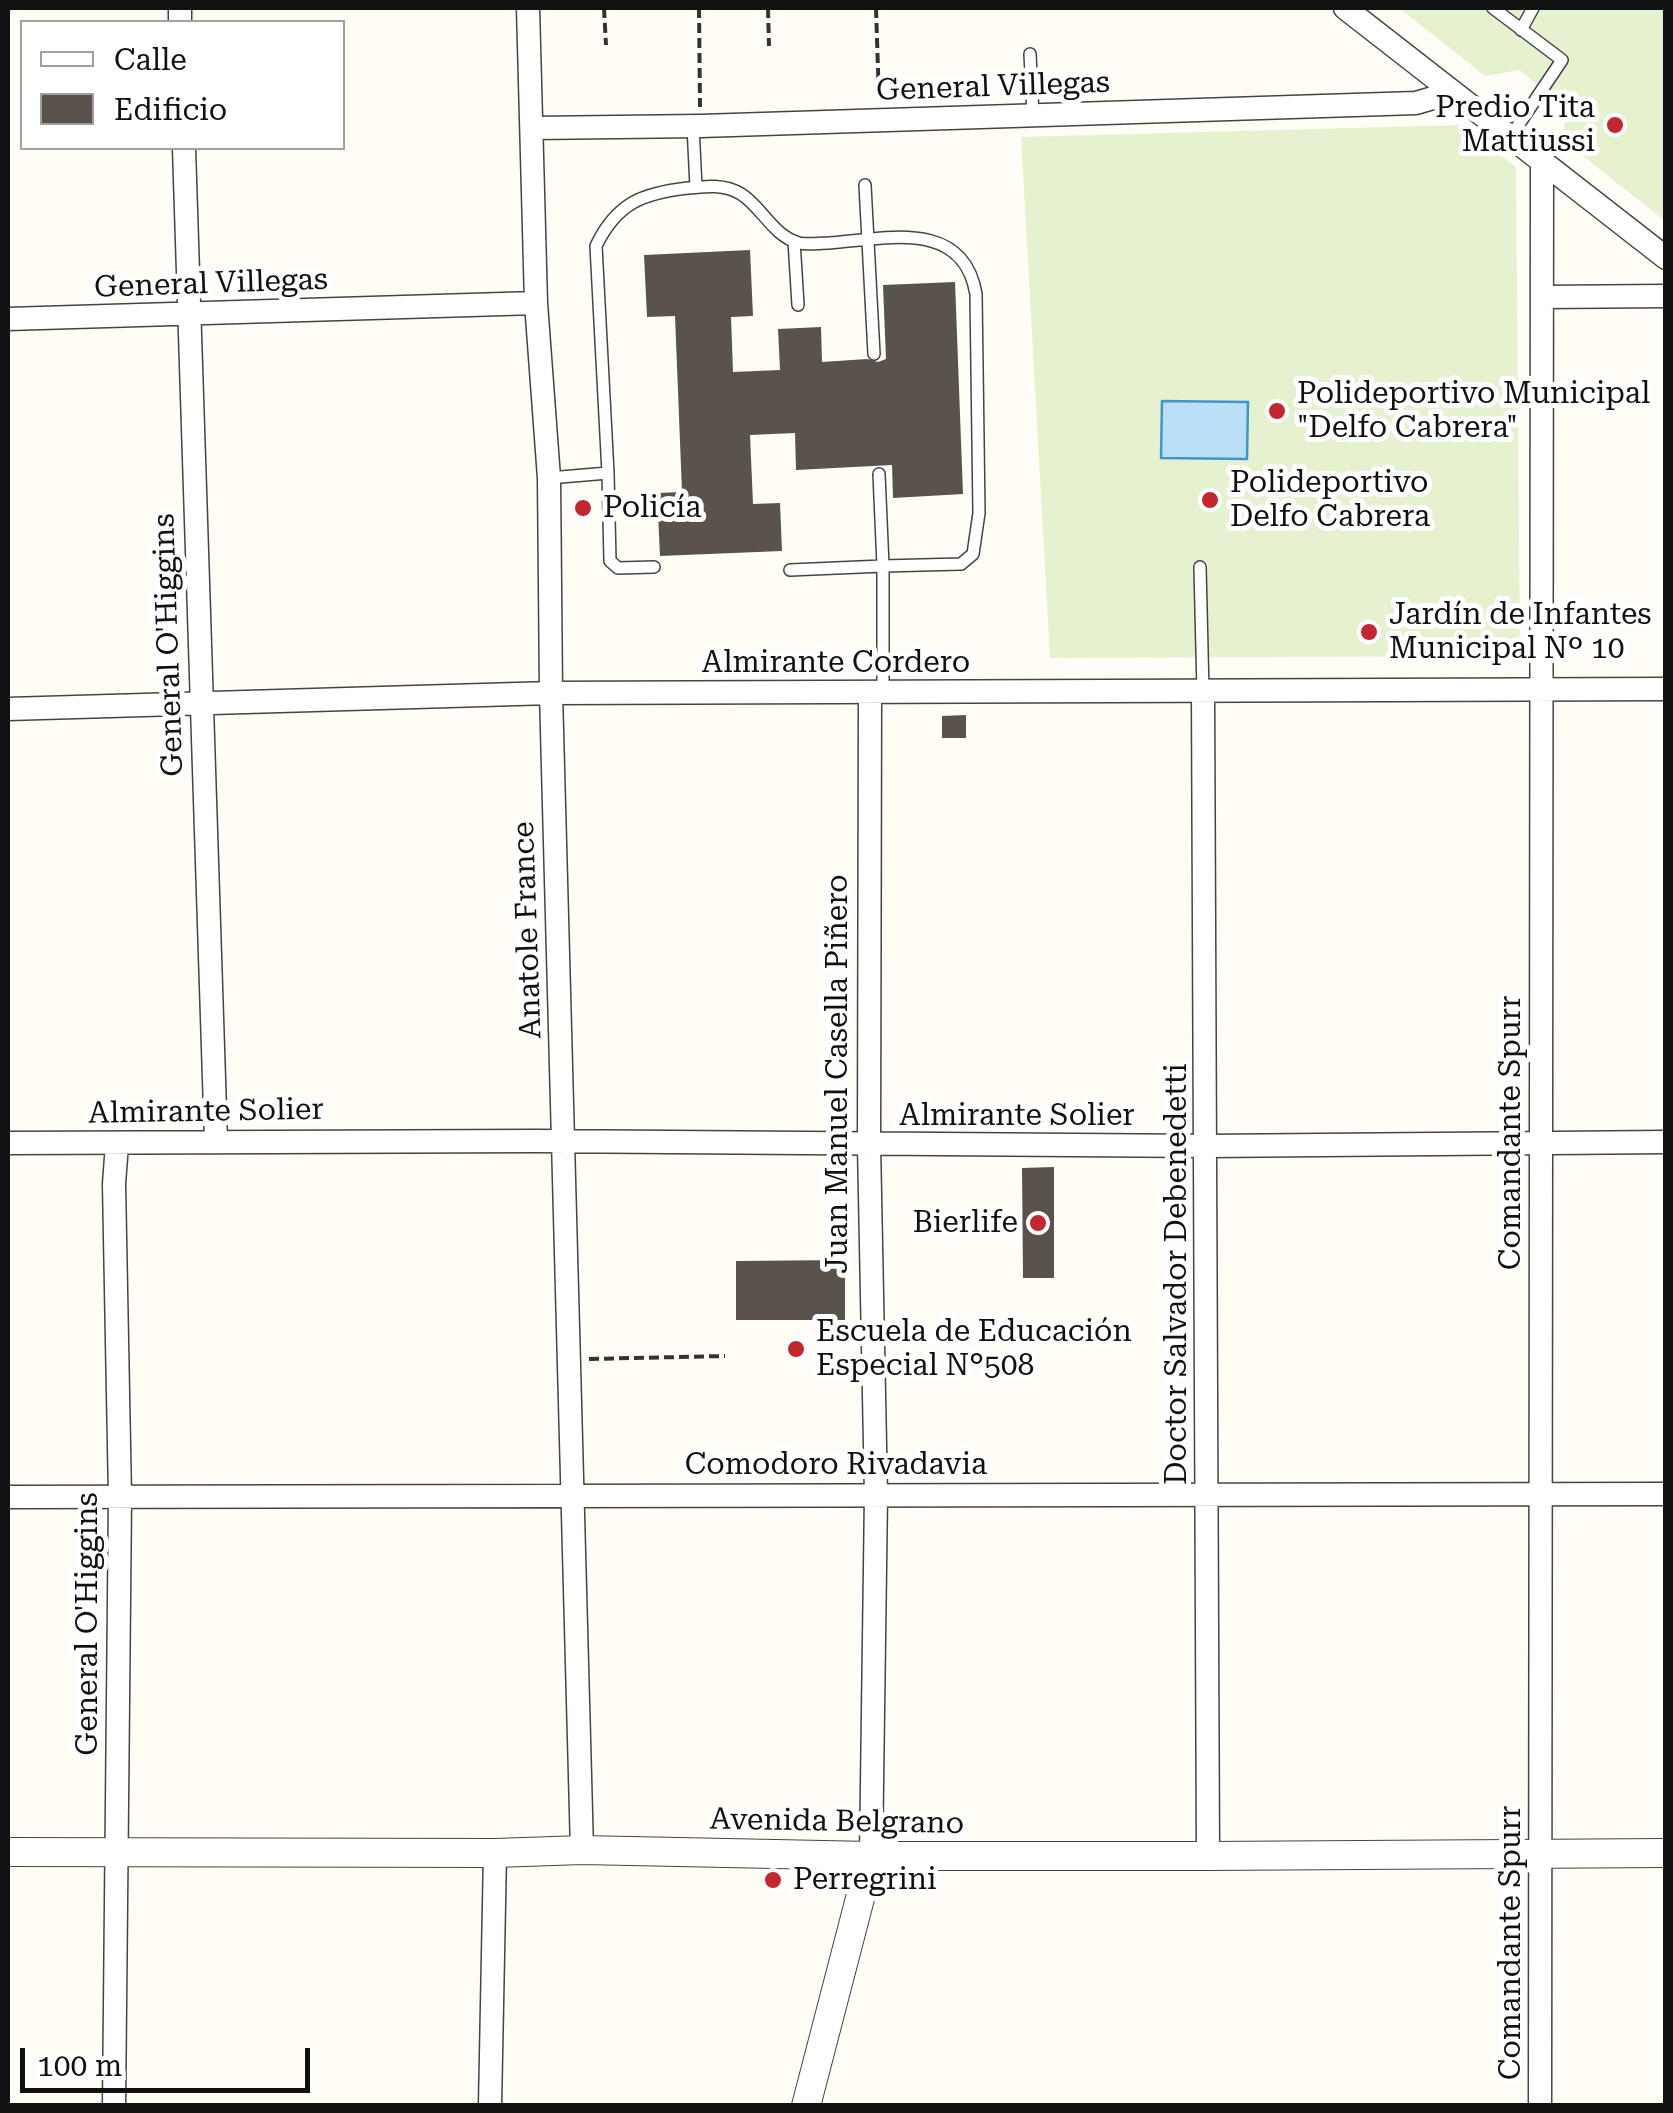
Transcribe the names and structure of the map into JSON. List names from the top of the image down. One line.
{"streets":{"street":["General Villegas","General O'Higgins","Almirante Cordero","Anatole France","Juan Manuel Casella Piñero","Almirante Solier","Comandante Spurr","Doctor Salvador Debenedetti","Comodoro Rivadavia","Avenida Belgrano"]},"crossings":[["General Villegas","General O'Higgins"],["General Villegas","Anatole France"],["General O'Higgins","Almirante Cordero"],["General O'Higgins","Almirante Solier"],["General O'Higgins","Comodoro Rivadavia"],["General O'Higgins","Avenida Belgrano"],["Almirante Cordero","Anatole France"],["Almirante Cordero","Juan Manuel Casella Piñero"],["Almirante Cordero","Comandante Spurr"],["Almirante Cordero","Doctor Salvador Debenedetti"],["Anatole France","Almirante Solier"],["Anatole France","Comodoro Rivadavia"],["Anatole France","Avenida Belgrano"],["Juan Manuel Casella Piñero","Almirante Solier"],["Juan Manuel Casella Piñero","Comodoro Rivadavia"],["Juan Manuel Casella Piñero","Avenida Belgrano"],["Almirante Solier","Comandante Spurr"],["Almirante Solier","Doctor Salvador Debenedetti"],["Comandante Spurr","Comodoro Rivadavia"],["Comandante Spurr","Avenida Belgrano"],["Doctor Salvador Debenedetti","Comodoro Rivadavia"],["Doctor Salvador Debenedetti","Avenida Belgrano"]],"places":["Predio Tita Mattiussi","Polideportivo Municipal \"Delfo Cabrera\"","Polideportivo Delfo Cabrera","Policía","Jardín de Infantes Municipal Nº 10","Bierlife","Escuela de Educación Especial N°508","Perregrini"],"legend":["Calle","Edificio"],"scale_bar":"100 m"}
